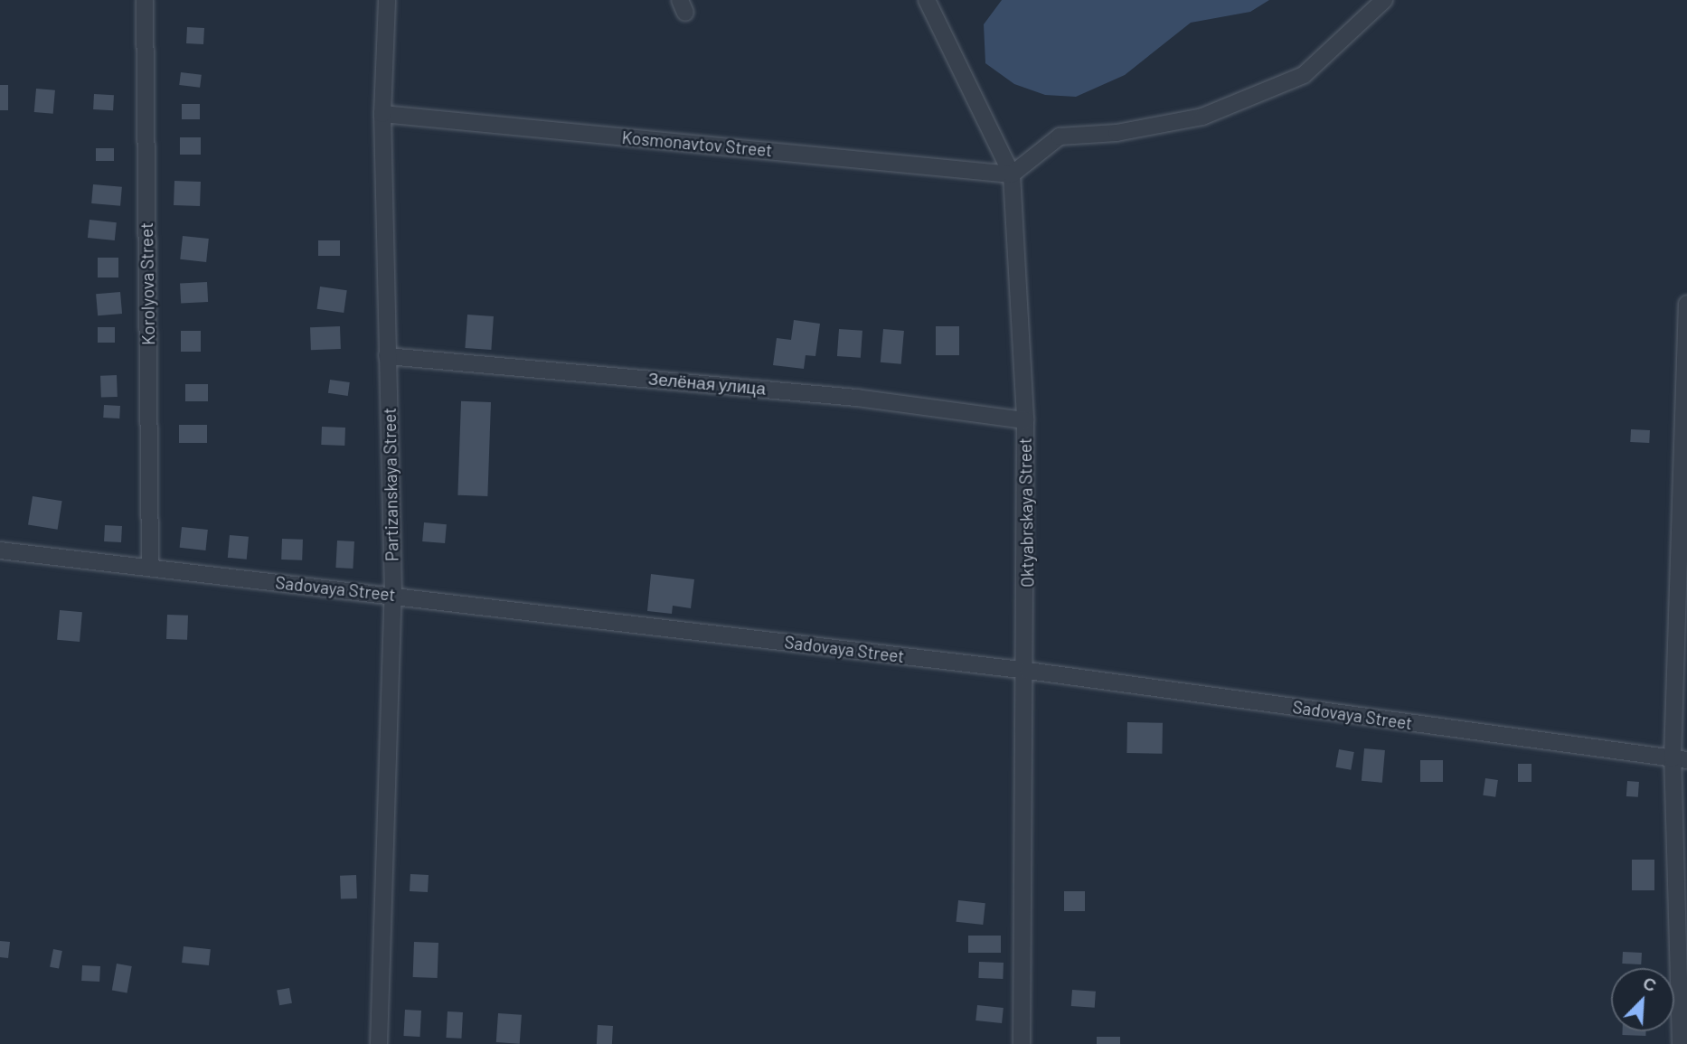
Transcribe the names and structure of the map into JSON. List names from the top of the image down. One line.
{"streets":{"street":["Kosmonavtov Street","Korolyova Street","Зелёная улица","Partizanskaya Street","Oktyabrskaya Street","Sadovaya Street"]},"crossings":[["Kosmonavtov Street","Partizanskaya Street"],["Kosmonavtov Street","Oktyabrskaya Street"],["Korolyova Street","Sadovaya Street"],["Зелёная улица","Partizanskaya Street"],["Зелёная улица","Oktyabrskaya Street"],["Partizanskaya Street","Sadovaya Street"],["Oktyabrskaya Street","Sadovaya Street"]],"north":"top right"}
